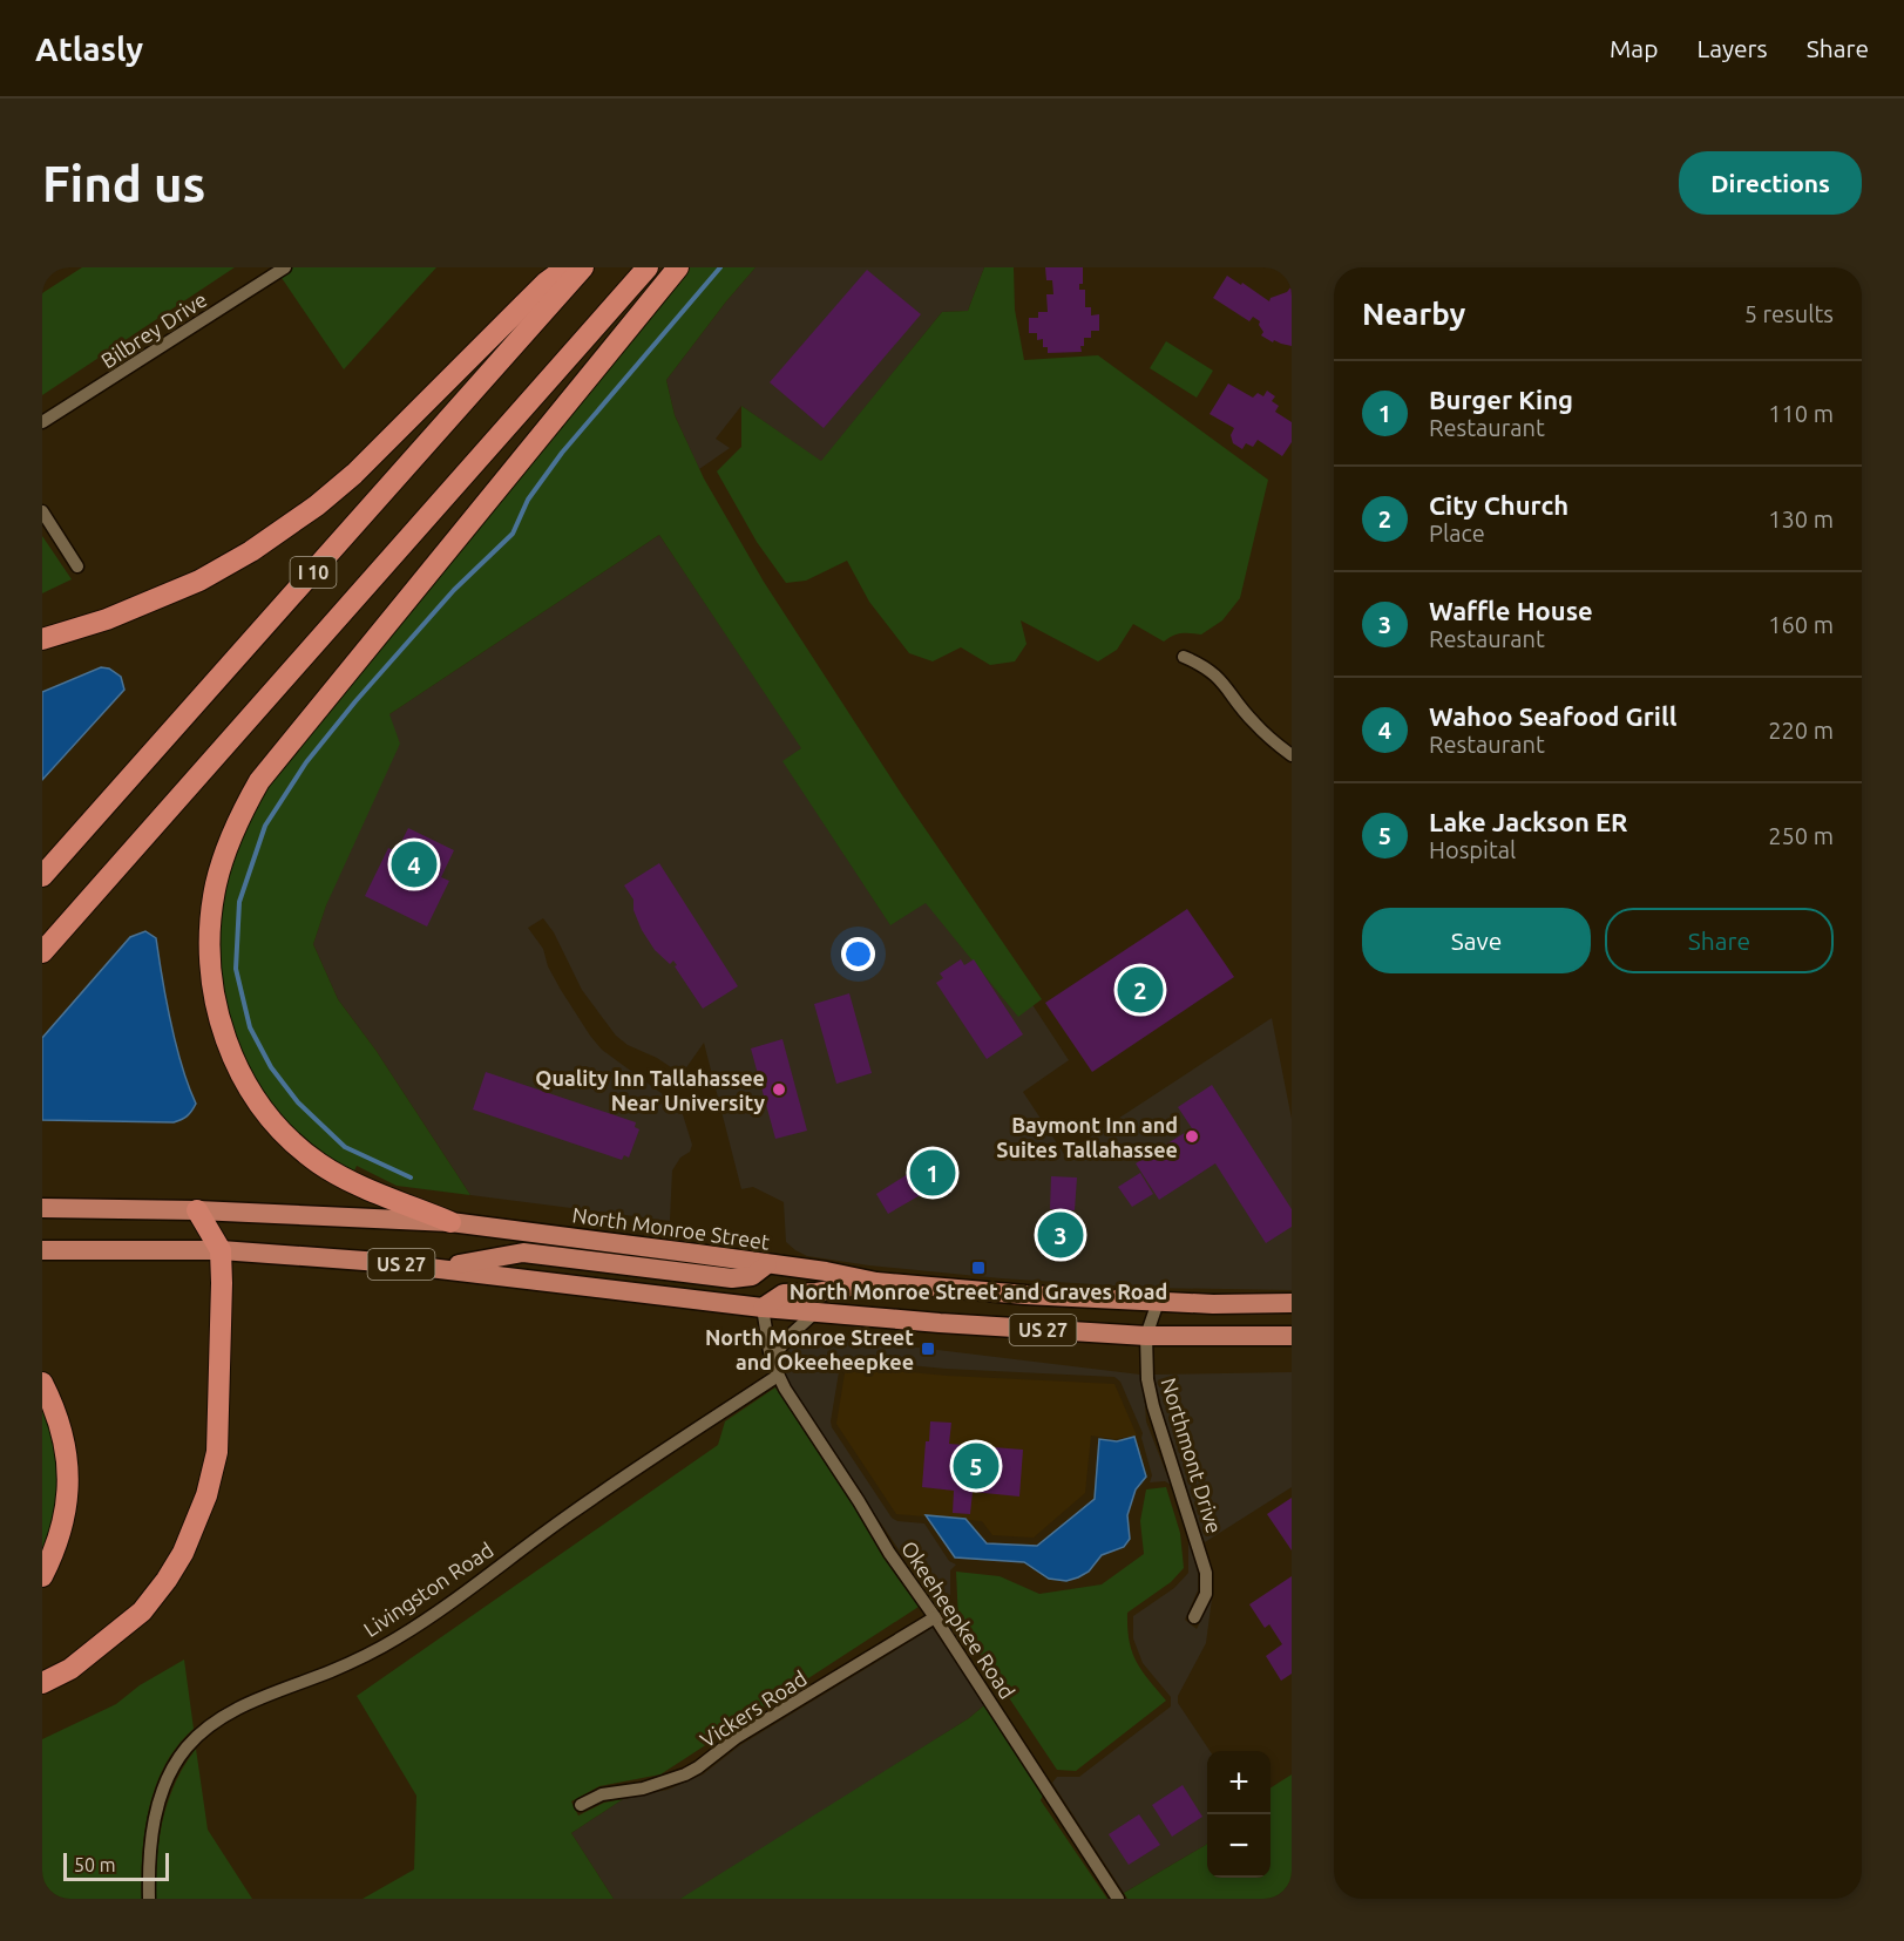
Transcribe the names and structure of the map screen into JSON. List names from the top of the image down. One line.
{"streets":{"highway":["I 10","North Monroe Street","US 27"],"street":["Bilbrey Drive","Northmont Drive","Livingston Road","Okeeheepkee Road","Vickers Road"]},"crossings":[["North Monroe Street","Northmont Drive"],["US 27","Northmont Drive"],["US 27","Okeeheepkee Road"],["Livingston Road","Okeeheepkee Road"],["Okeeheepkee Road","Vickers Road"]],"places":{"other":["Quality Inn Tallahassee Near University","Baymont Inn and Suites Tallahassee"],"transit":["North Monroe Street and Graves Road","North Monroe Street and Okeeheepkee"]},"scale_bar":"50 m","page":{"header":"Atlasly","nav":["Map","Layers","Share"],"buttons":["Directions",["Save","Share"]],"title":"Find us","heading":["Nearby","5 results"],"list":[{"mark":"1","name":"Burger King","note":"Restaurant","value":"110 m"},{"mark":"2","name":"City Church","note":"Place","value":"130 m"},{"mark":"3","name":"Waffle House","note":"Restaurant","value":"160 m"},{"mark":"4","name":"Wahoo Seafood Grill","note":"Restaurant","value":"220 m"},{"mark":"5","name":"Lake Jackson ER","note":"Hospital","value":"250 m"}],"pins":["4","2","1","3","5"],"map_buttons":["+","−"],"scale":"50 m"}}
